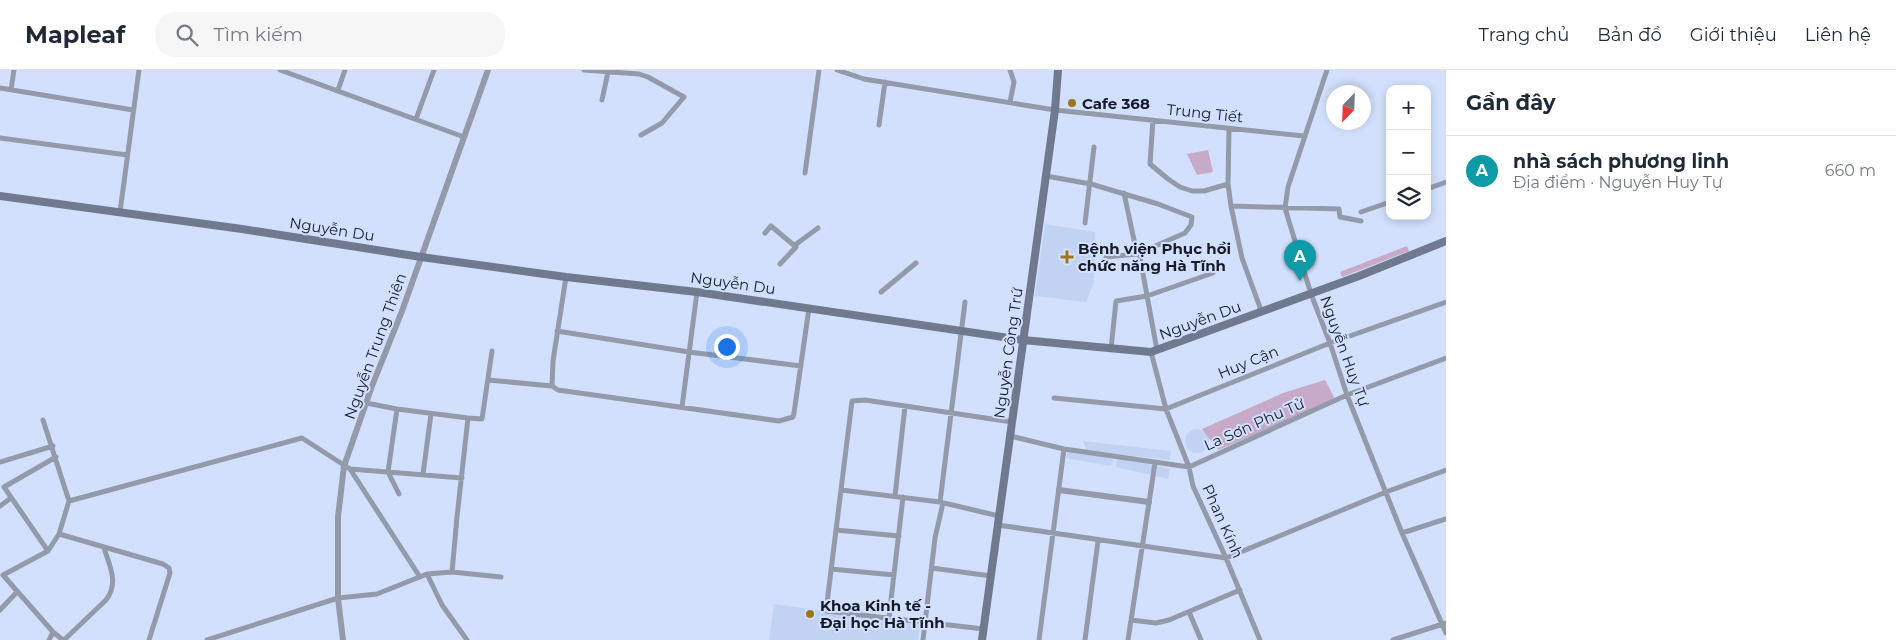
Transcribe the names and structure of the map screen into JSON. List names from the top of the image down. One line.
{"streets":{"main road":["Nguyễn Du","Nguyễn Công Trứ"],"street":["Trung Tiết","Nguyễn Trung Thiên","Nguyễn Huy Tự","Huy Cận","La Sơn Phu Tử","Phan Kính"]},"crossings":[["Trung Tiết","Nguyễn Huy Tự"],["Trung Tiết","Nguyễn Công Trứ"],["Nguyễn Du","Nguyễn Trung Thiên"],["Nguyễn Du","Nguyễn Huy Tự"],["Nguyễn Du","Nguyễn Công Trứ"],["Nguyễn Du","Phan Kính"],["Nguyễn Huy Tự","Huy Cận"],["Nguyễn Huy Tự","La Sơn Phu Tử"],["Huy Cận","Phan Kính"],["La Sơn Phu Tử","Phan Kính"]],"places":{"other":["Cafe 368","Khoa Kinh tế - Đại học Hà Tĩnh"],"health":["Bệnh viện Phục hồi chức năng Hà Tĩnh"]},"north":"bottom left","page":{"header":"Mapleaf","search":"Tìm kiếm","nav":["Trang chủ","Bản đồ","Giới thiệu","Liên hệ"],"heading":"Gần đây","map_buttons":["+","−"],"list":[{"mark":"A","name":"nhà sách phương linh","note":"Địa điểm · Nguyễn Huy Tự","value":"660 m"}],"pins":"A"}}
